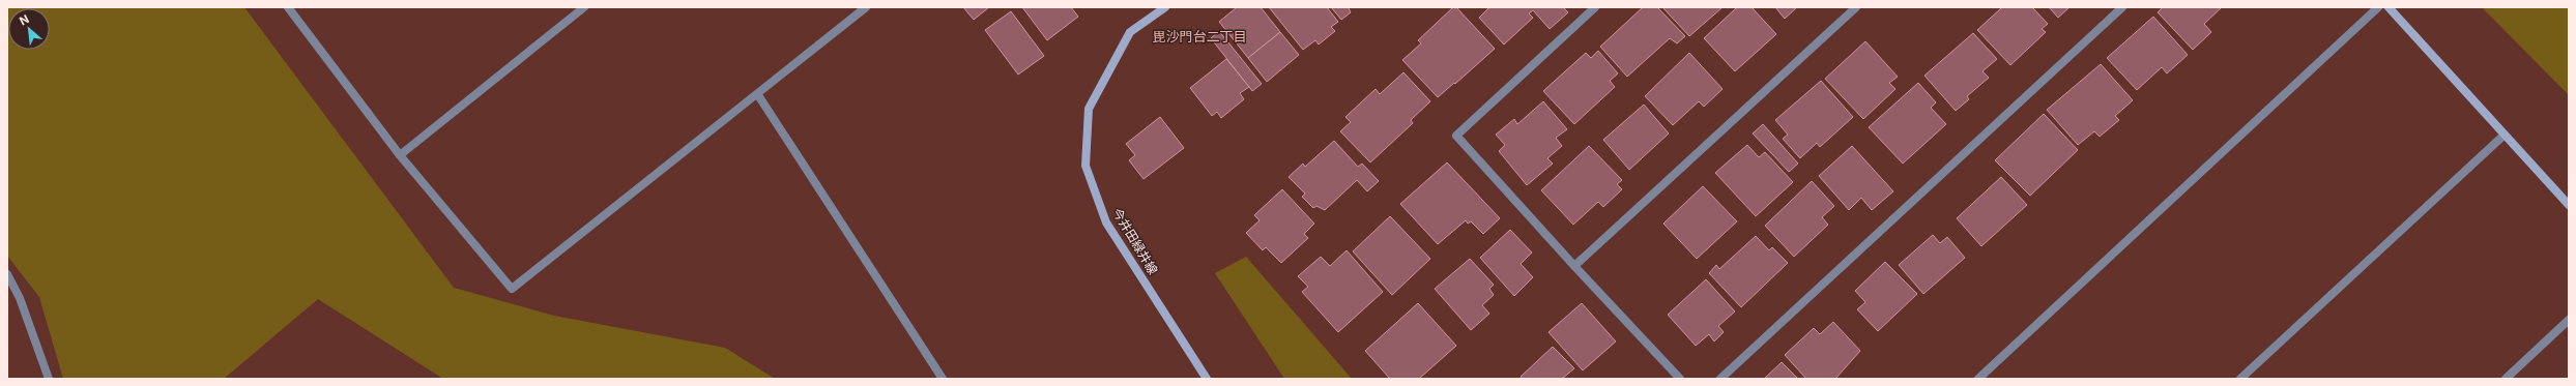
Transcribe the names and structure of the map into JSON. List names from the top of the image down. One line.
{"streets":{"main road":["今井田緑井線"]},"districts":["毘沙門台二丁目"],"north":"top left"}
